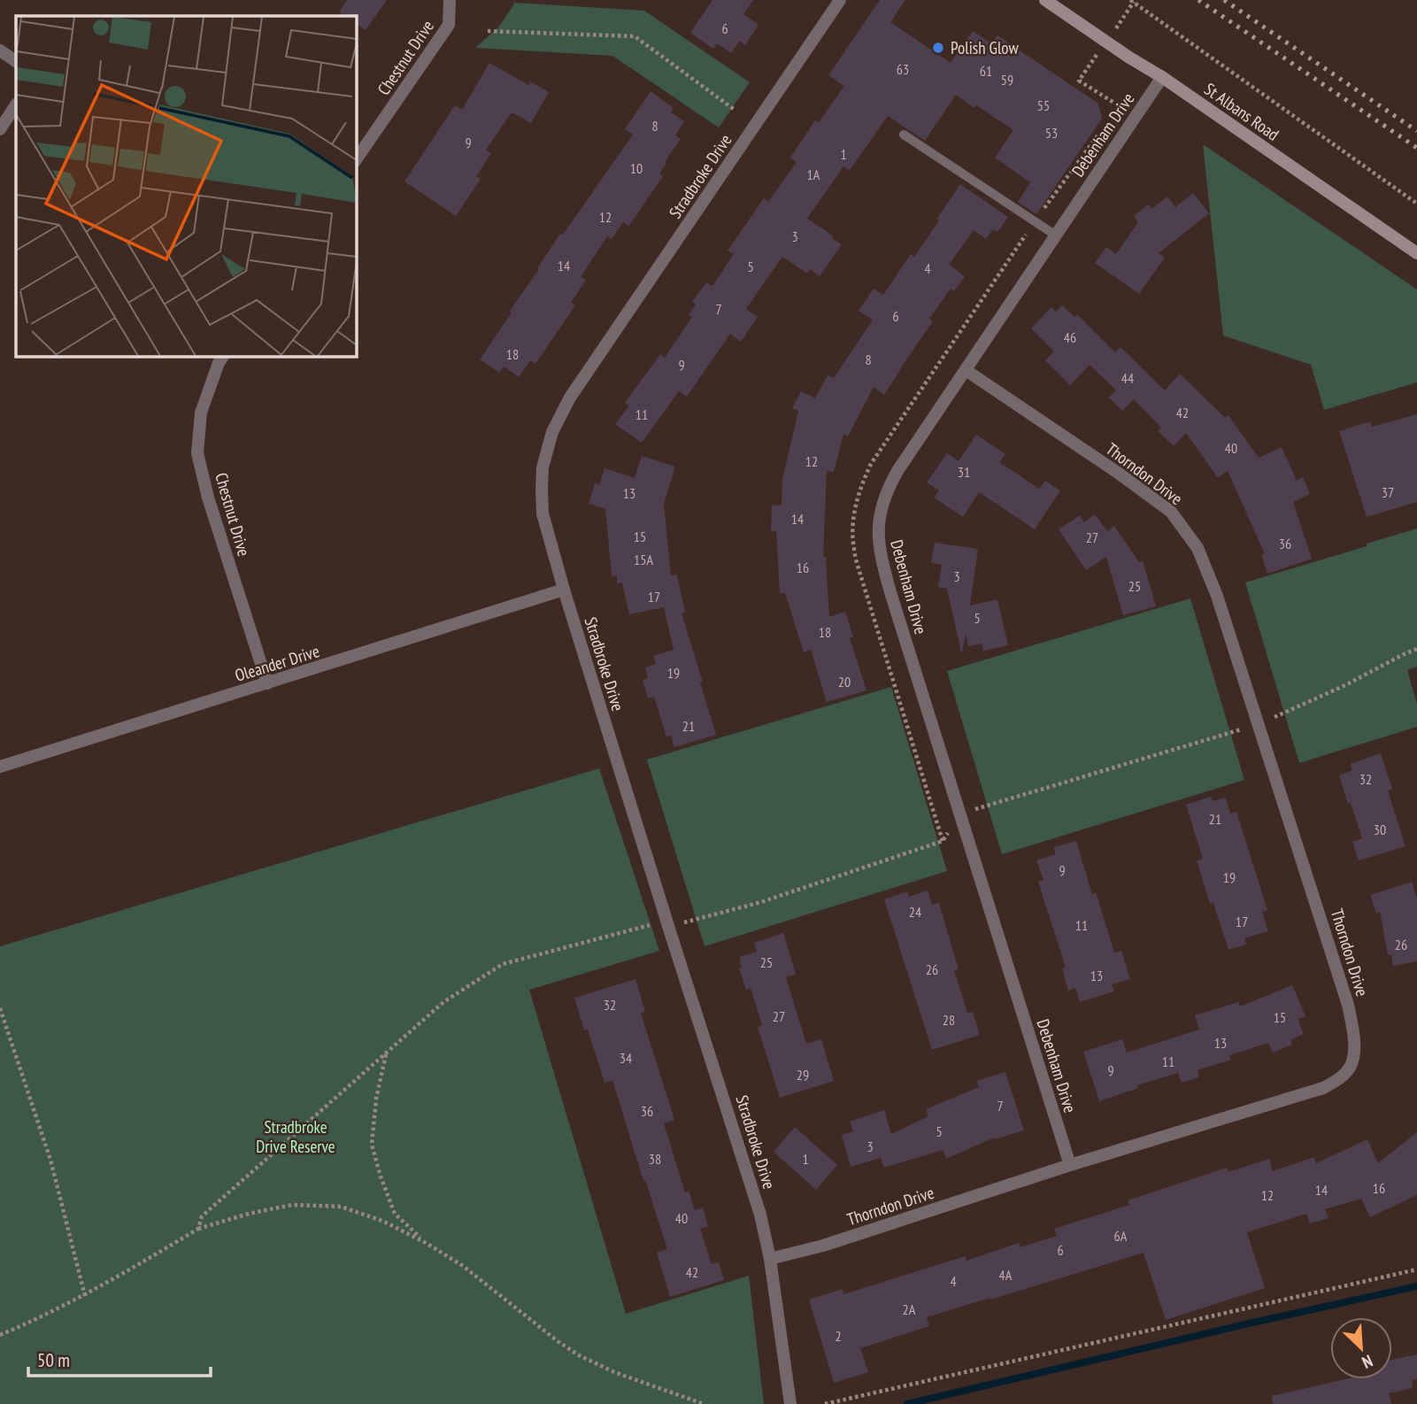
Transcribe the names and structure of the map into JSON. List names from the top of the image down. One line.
{"streets":{"main road":["St Albans Road"],"street":["Chestnut Drive","Debenham Drive","Stradbroke Drive","Thorndon Drive","Oleander Drive"]},"crossings":[["Chestnut Drive","Oleander Drive"],["St Albans Road","Debenham Drive"],["Debenham Drive","Thorndon Drive"],["Stradbroke Drive","Thorndon Drive"],["Stradbroke Drive","Oleander Drive"]],"parks":["Stradbroke Drive Reserve"],"places":["Polish Glow"],"house_numbers":["6","63","61","59","55","8","53","9","1","10","1A","12","3","14","5","4","7","6","46","18","8","9","44","42","11","40","12","31","37","13","14","15","27","36","15A","16","3","25","17","5","18","19","20","21","32","21","30","9","19","24","17","11","26","25","26","13","32","27","15","28","13","34","11","9","29","7","36","5","3","38","1","16","14","12","40","6A","6","42","4A","4","2A","2"],"scale_bar":"50 m","north":"bottom right"}
